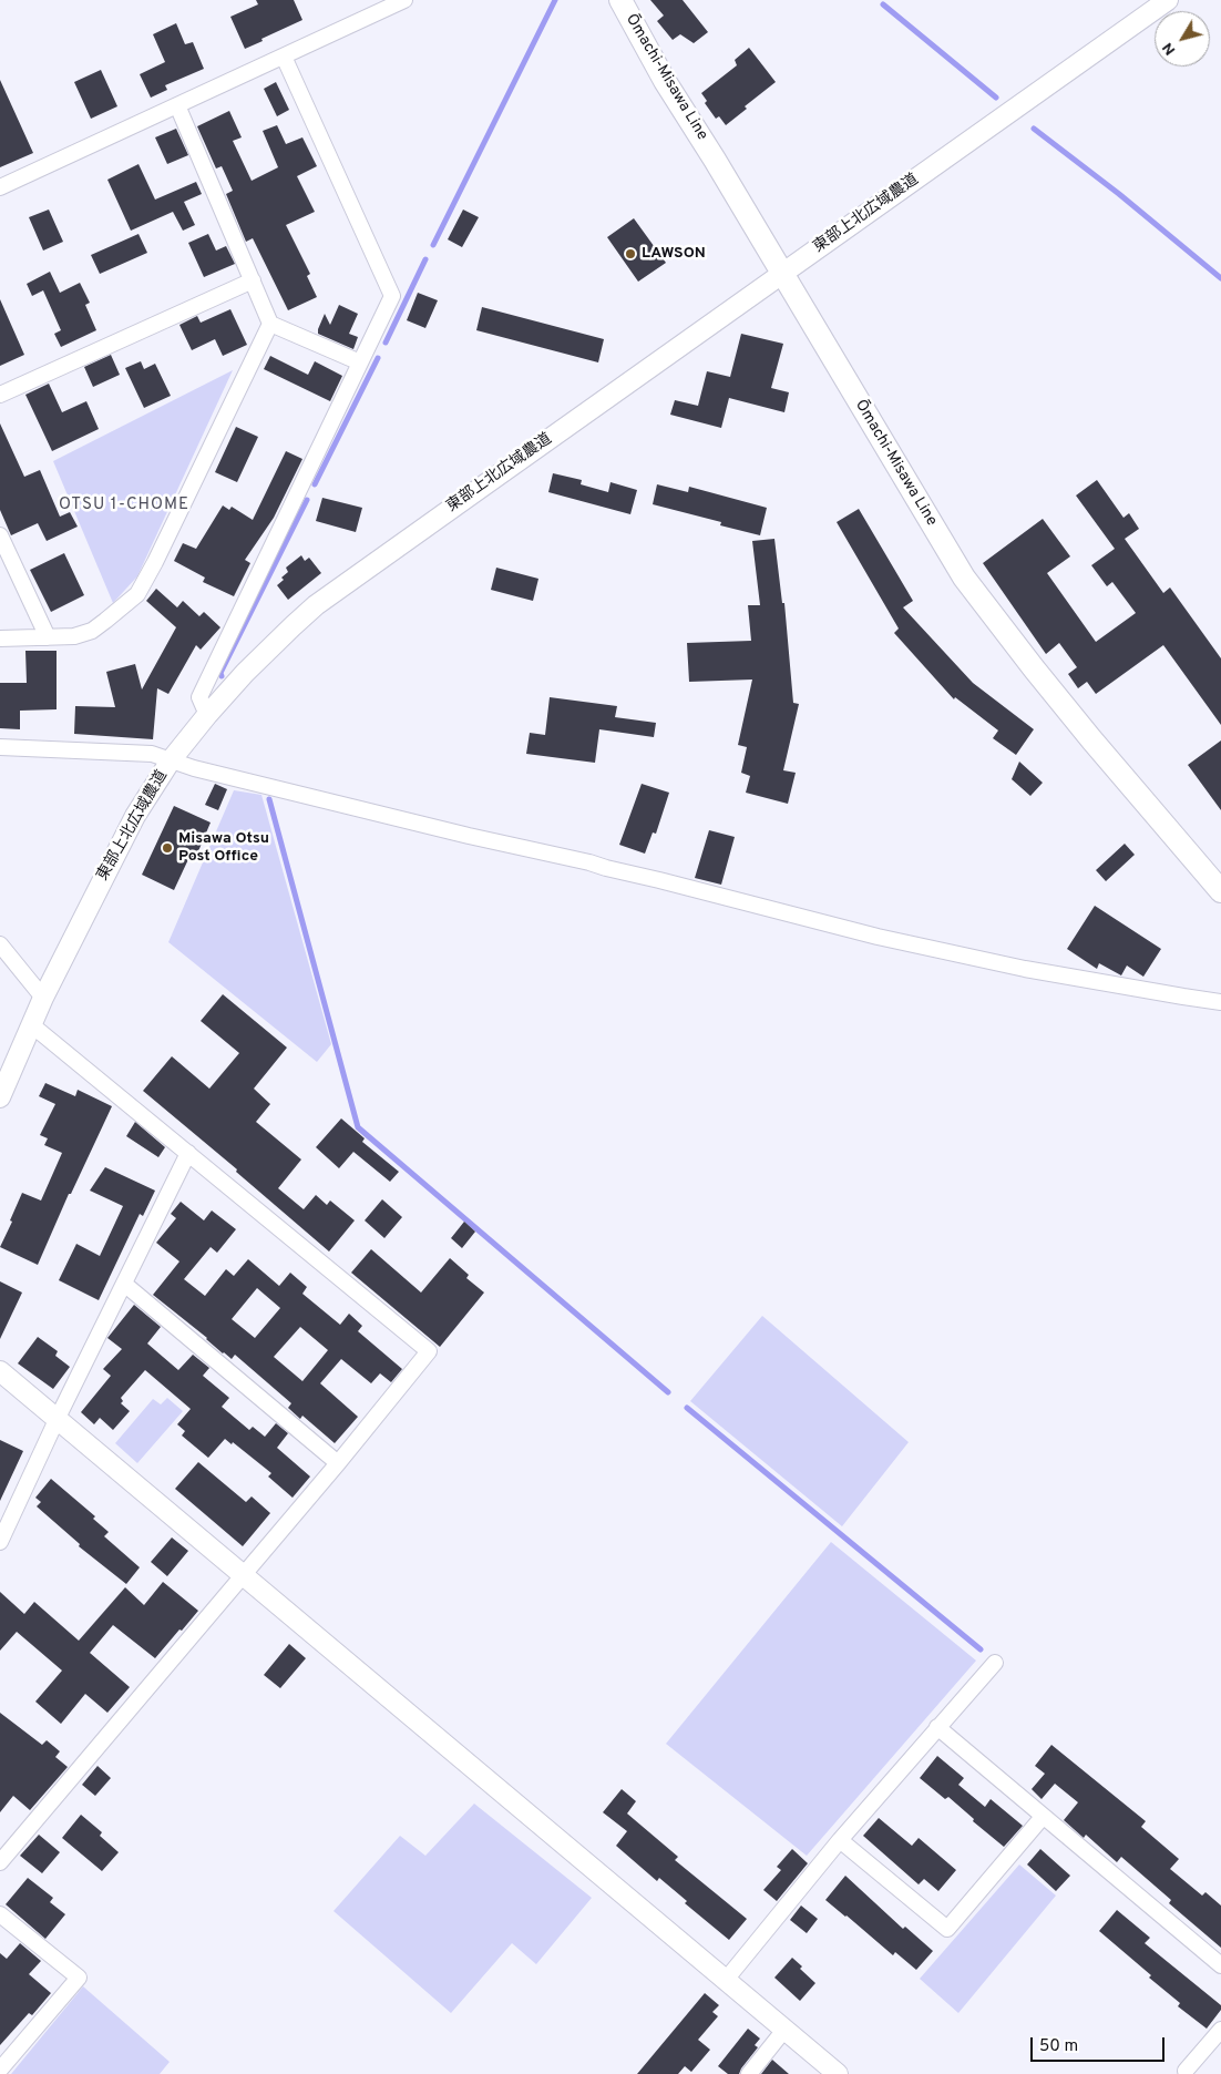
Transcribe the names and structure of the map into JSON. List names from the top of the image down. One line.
{"streets":{"main road":["Ōmachi-Misawa Line"],"street":["東部上北広域農道"]},"crossings":[["Ōmachi-Misawa Line","東部上北広域農道"]],"districts":["OTSU 1-CHOME"],"places":["LAWSON","Misawa Otsu Post Office"],"scale_bar":"50 m","north":"bottom left"}
